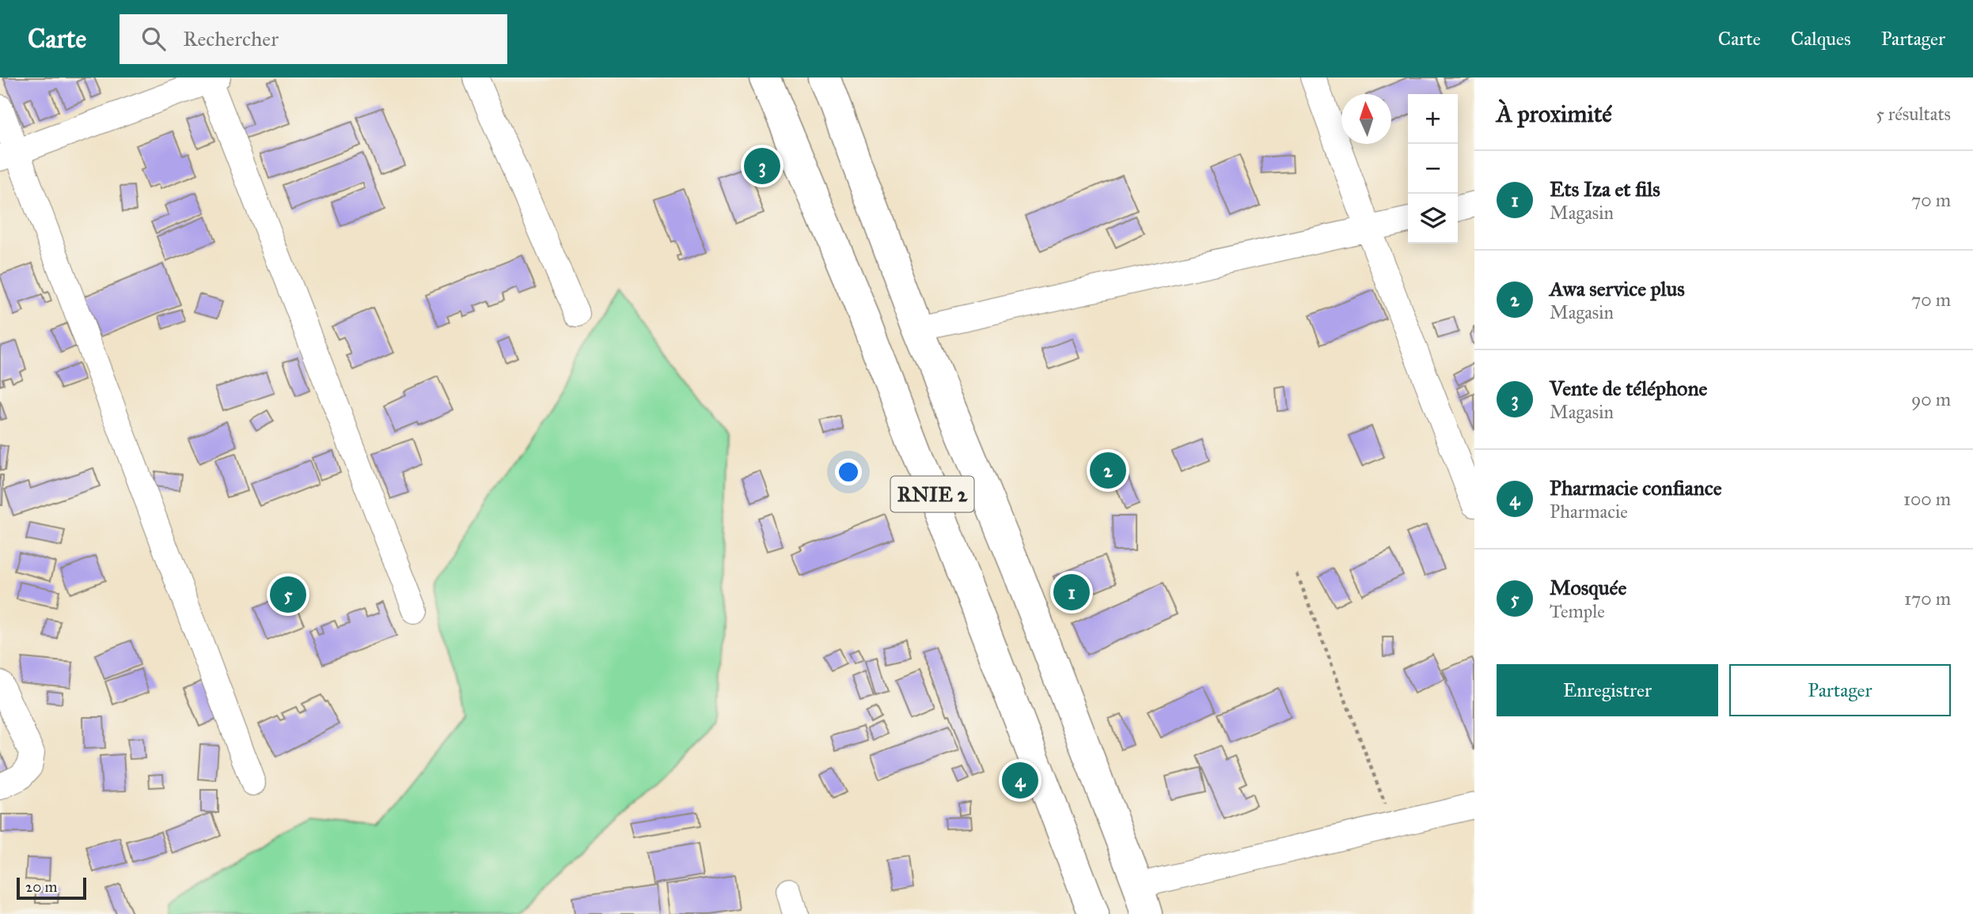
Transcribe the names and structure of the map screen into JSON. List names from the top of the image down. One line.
{"streets":{"main road":["RNIE 2"]},"scale_bar":"20 m","north":"top","page":{"header":"Carte","search":"Rechercher","nav":["Carte","Calques","Partager"],"heading":["À proximité","5 résultats"],"map_buttons":["+","−"],"pins":["3","2","1","5","4"],"list":[{"mark":"1","name":"Ets Iza et fils","note":"Magasin","value":"70 m"},{"mark":"2","name":"Awa service plus","note":"Magasin","value":"70 m"},{"mark":"3","name":"Vente de téléphone","note":"Magasin","value":"90 m"},{"mark":"4","name":"Pharmacie confiance","note":"Pharmacie","value":"100 m"},{"mark":"5","name":"Mosquée","note":"Temple","value":"170 m"}],"buttons":["Enregistrer","Partager"],"scale":"20 m"}}
